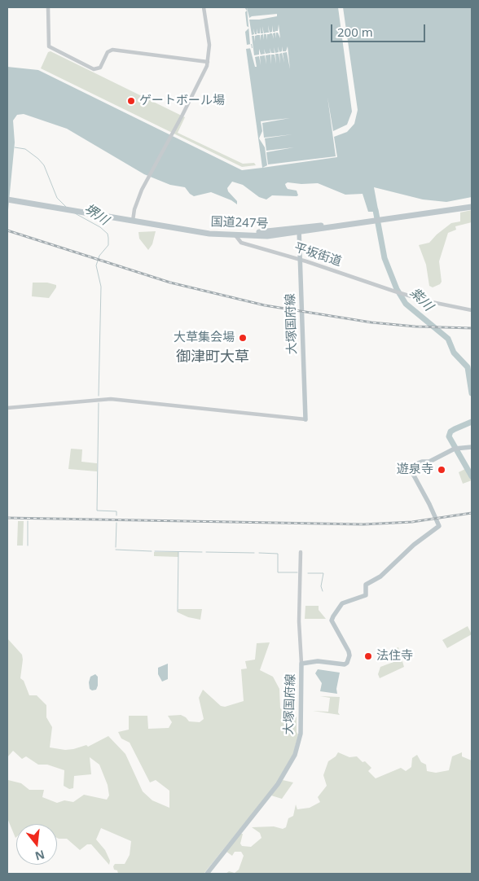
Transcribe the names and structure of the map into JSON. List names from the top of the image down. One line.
{"streets":{"highway":["国道247号"],"main road":["大塚国府線"],"street":["平坂街道"]},"crossings":[["国道247号","平坂街道"],["国道247号","大塚国府線"],["平坂街道","大塚国府線"]],"districts":["御津町大草"],"water":["堺川","紫川"],"places":["ゲートボール場","大草集会場","遊泉寺","法住寺"],"scale_bar":"200 m","north":"bottom"}
